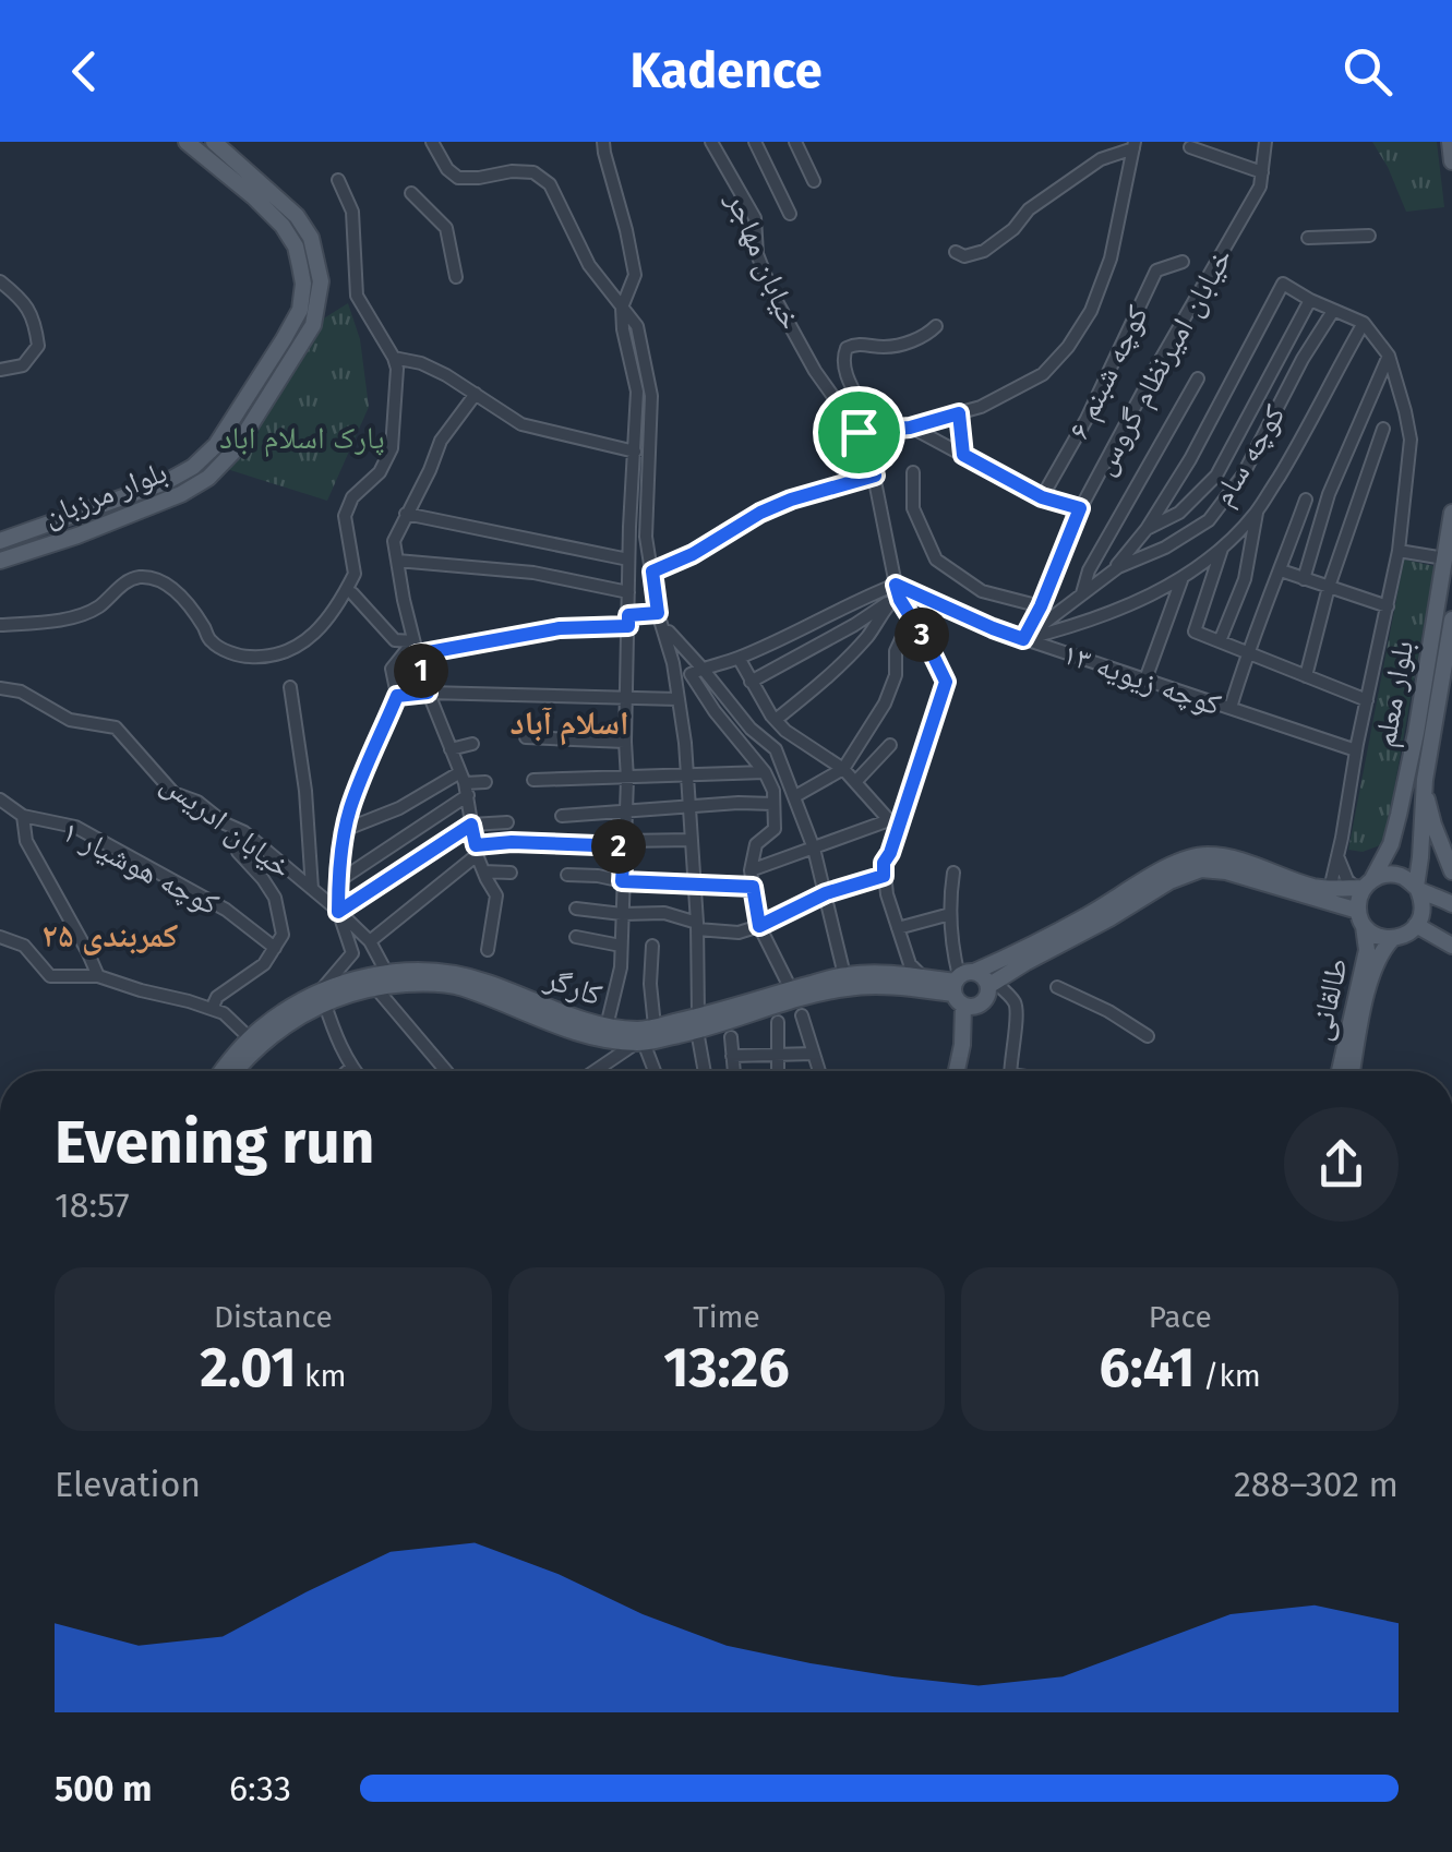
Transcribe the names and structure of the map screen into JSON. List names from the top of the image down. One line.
{"streets":{"main road":["بلوار مرزبان","بلوار معلم","کارگر","طالقانی"],"street":["خیابان مهاجر","خیابان امیرنظام گروس","کوچه شبنم ۶","کوچه سام","کوچه زیویه ۱۳","خیابان ادریس","کوچه هوشیار ۱"]},"crossings":[["خیابان امیرنظام گروس","کوچه سام"],["خیابان امیرنظام گروس","کوچه زیویه ۱۳"],["کوچه سام","کوچه زیویه ۱۳"],["بلوار معلم","کارگر"],["بلوار معلم","طالقانی"],["کارگر","طالقانی"]],"districts":["اسلام آباد","کمربندی ۲۵"],"parks":["پارک اسلام اباد"],"page":{"header":"Kadence","pins":["3","1","2"],"heading":["Evening run","18:57"],"stats":[["Distance","2.01 km"],["Time","13:26"],["Pace","6:41 /km"]],"chart":["Elevation","288–302 m"],"list":[{"name":"500 m","note":"6:33"}]}}
